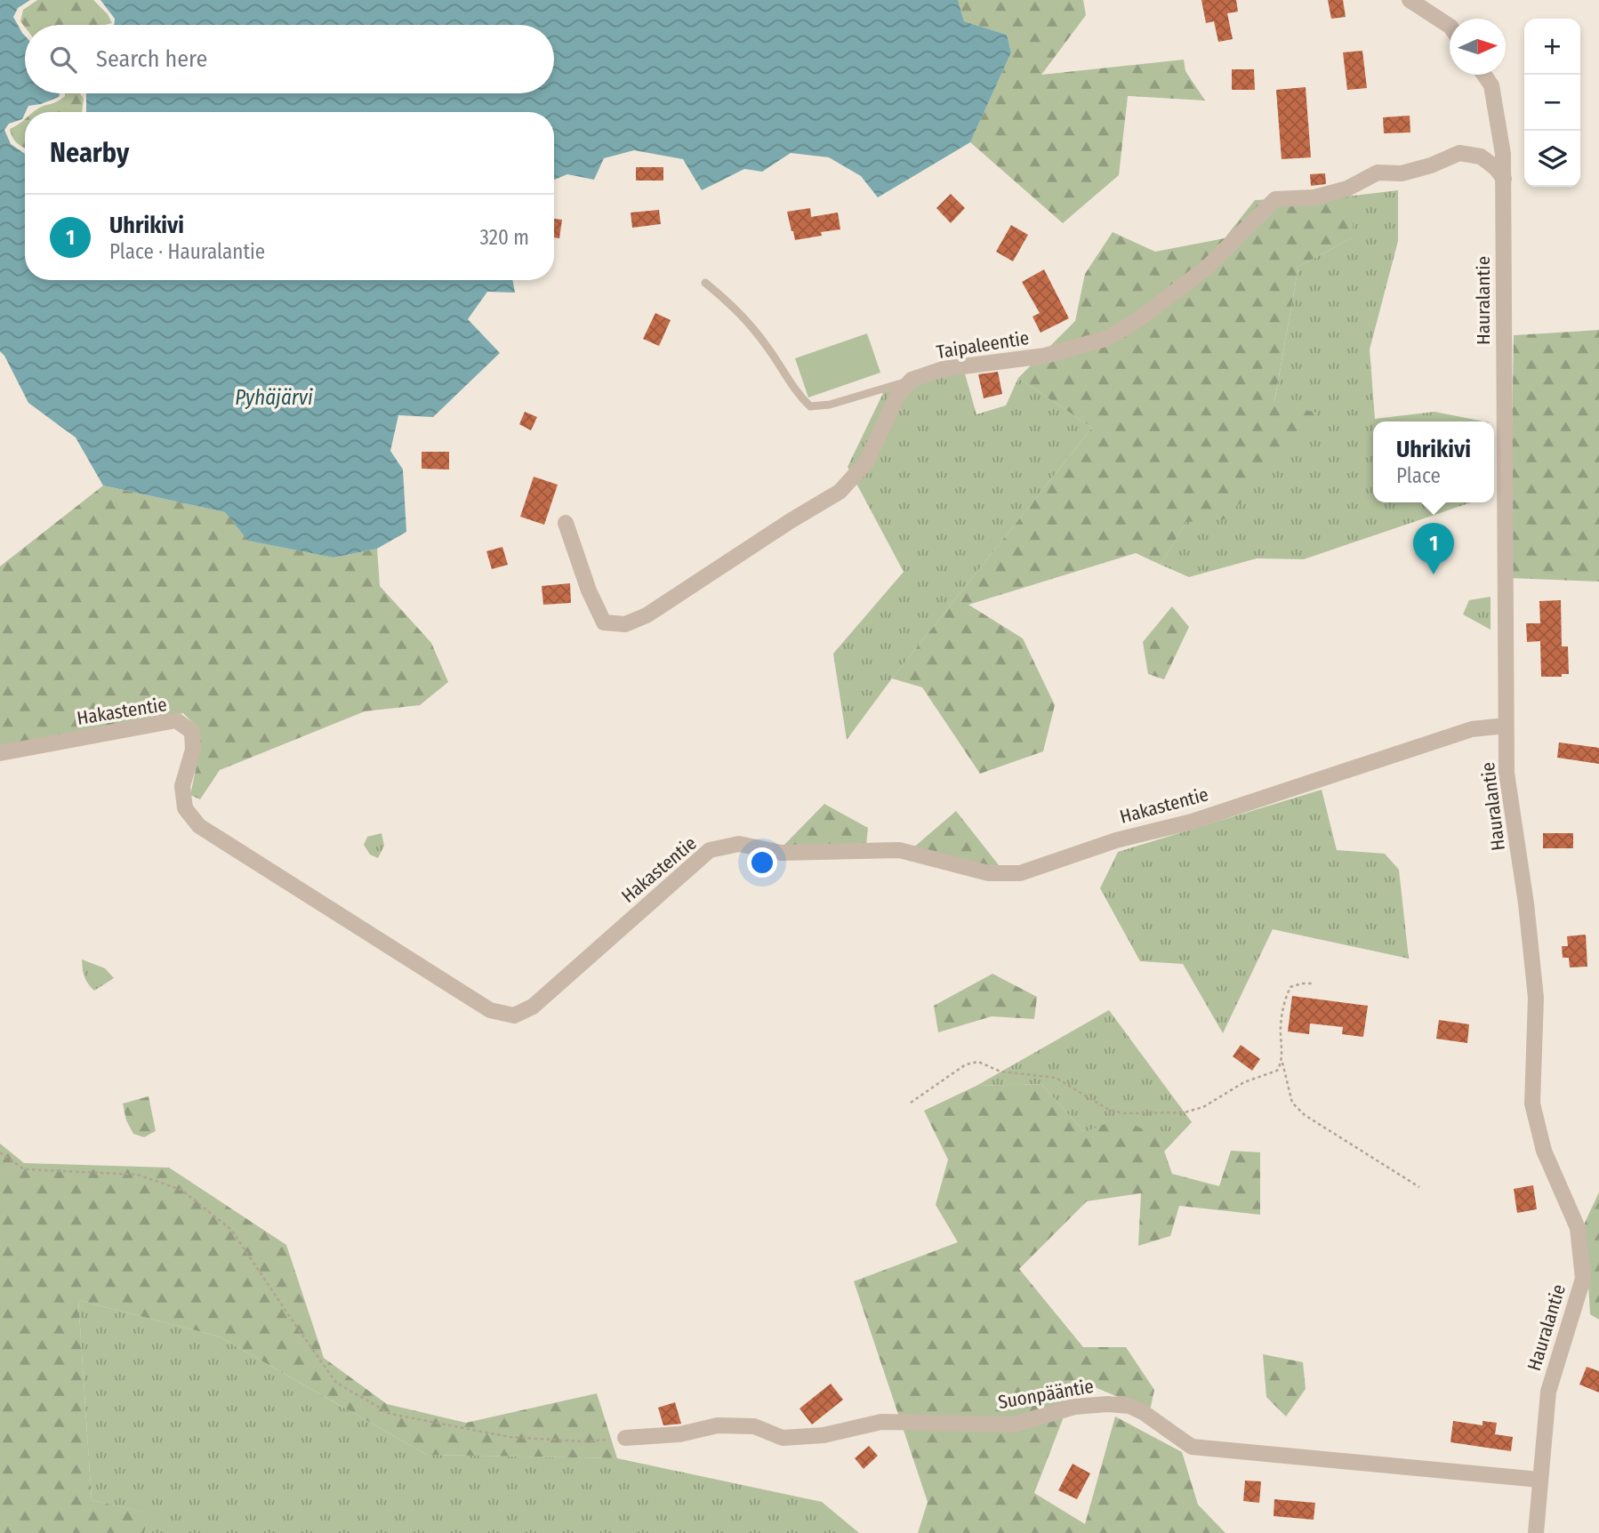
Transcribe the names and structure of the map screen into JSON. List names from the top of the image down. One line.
{"streets":{"street":["Hauralantie","Taipaleentie","Hakastentie","Suonpääntie"]},"crossings":[["Hauralantie","Taipaleentie"],["Hauralantie","Hakastentie"],["Hauralantie","Suonpääntie"]],"water":["Pyhäjärvi"],"north":"right","page":{"map_buttons":["+","−"],"search":"Search here","heading":"Nearby","list":[{"mark":"1","name":"Uhrikivi","note":"Place · Hauralantie","value":"320 m"}],"popup":["Uhrikivi","Place"],"pins":"1"}}
